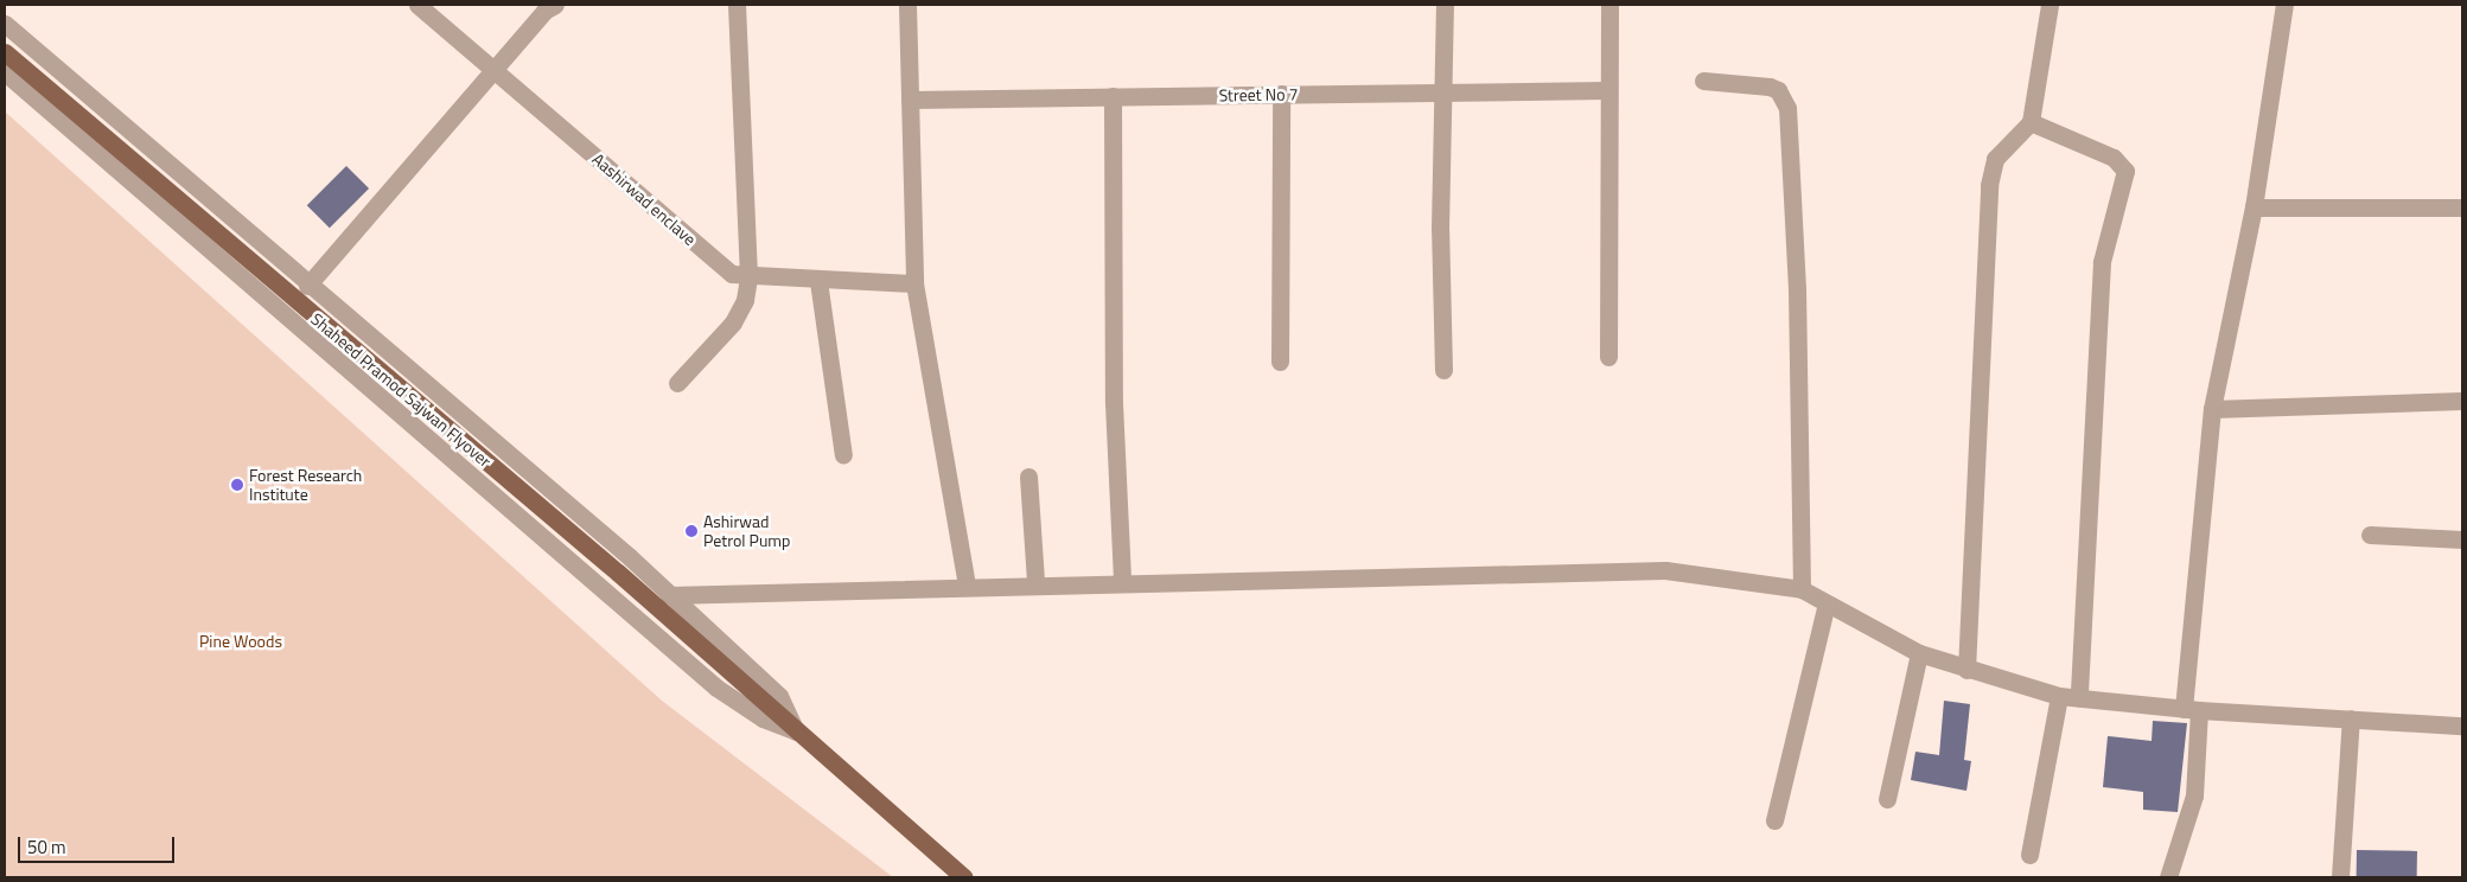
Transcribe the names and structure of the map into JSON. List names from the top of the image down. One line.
{"streets":{"main road":["Shaheed Pramod Sajwan Flyover"],"street":["Street No 7","Aashirwad enclave"]},"parks":["Pine Woods"],"places":["Forest Research Institute","Ashirwad Petrol Pump"],"scale_bar":"50 m"}
